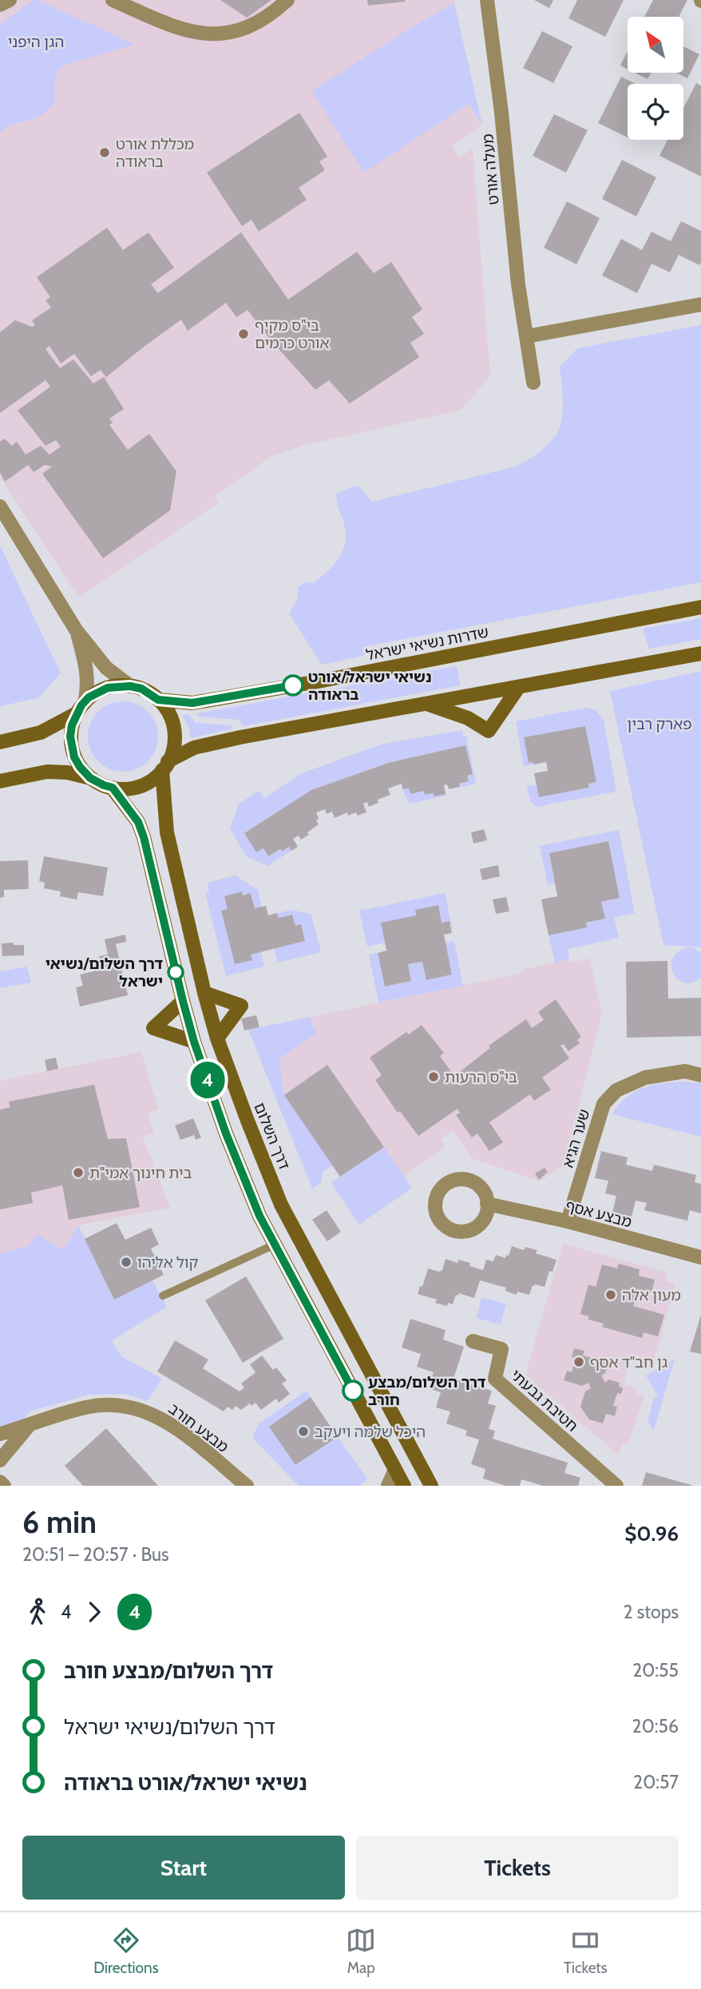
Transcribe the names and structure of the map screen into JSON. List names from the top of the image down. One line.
{"streets":{"main road":["שדרות נשיאי ישראל","דרך השלום"],"street":["מעלה אורט","שער הגיא","מבצע אסף","חטיבת גבעתי","מבצע חורב"]},"crossings":[["שדרות נשיאי ישראל","דרך השלום"],["שער הגיא","מבצע אסף"]],"parks":["הגן היפני","פארק רבין"],"places":["מכללת אורט בראודה","בי\"ס מקיף אורט כרמים","נשיאי ישראל/אורט בראודה","דרך השלום/נשיאי ישראל","בי\"ס הרעות","בית חינוך אמי\"ת","קול אליהו","מעון אלה","גן חב\"ד אסף","דרך השלום/מבצע חורב","היכל שלמה ויעקב"],"lines":["bus line 4"],"north":"top left","page":{"on_map":"4","heading":["6 min","20:51 – 20:57 · Bus","$0.96"],"legs":["4","4","2 stops"],"list":[{"name":"דרך השלום/מבצע חורב","value":"20:55"},{"name":"דרך השלום/נשיאי ישראל","value":"20:56"},{"name":"נשיאי ישראל/אורט בראודה","value":"20:57"}],"buttons":["Start","Tickets"],"tabs":["Directions","Map","Tickets"]}}
